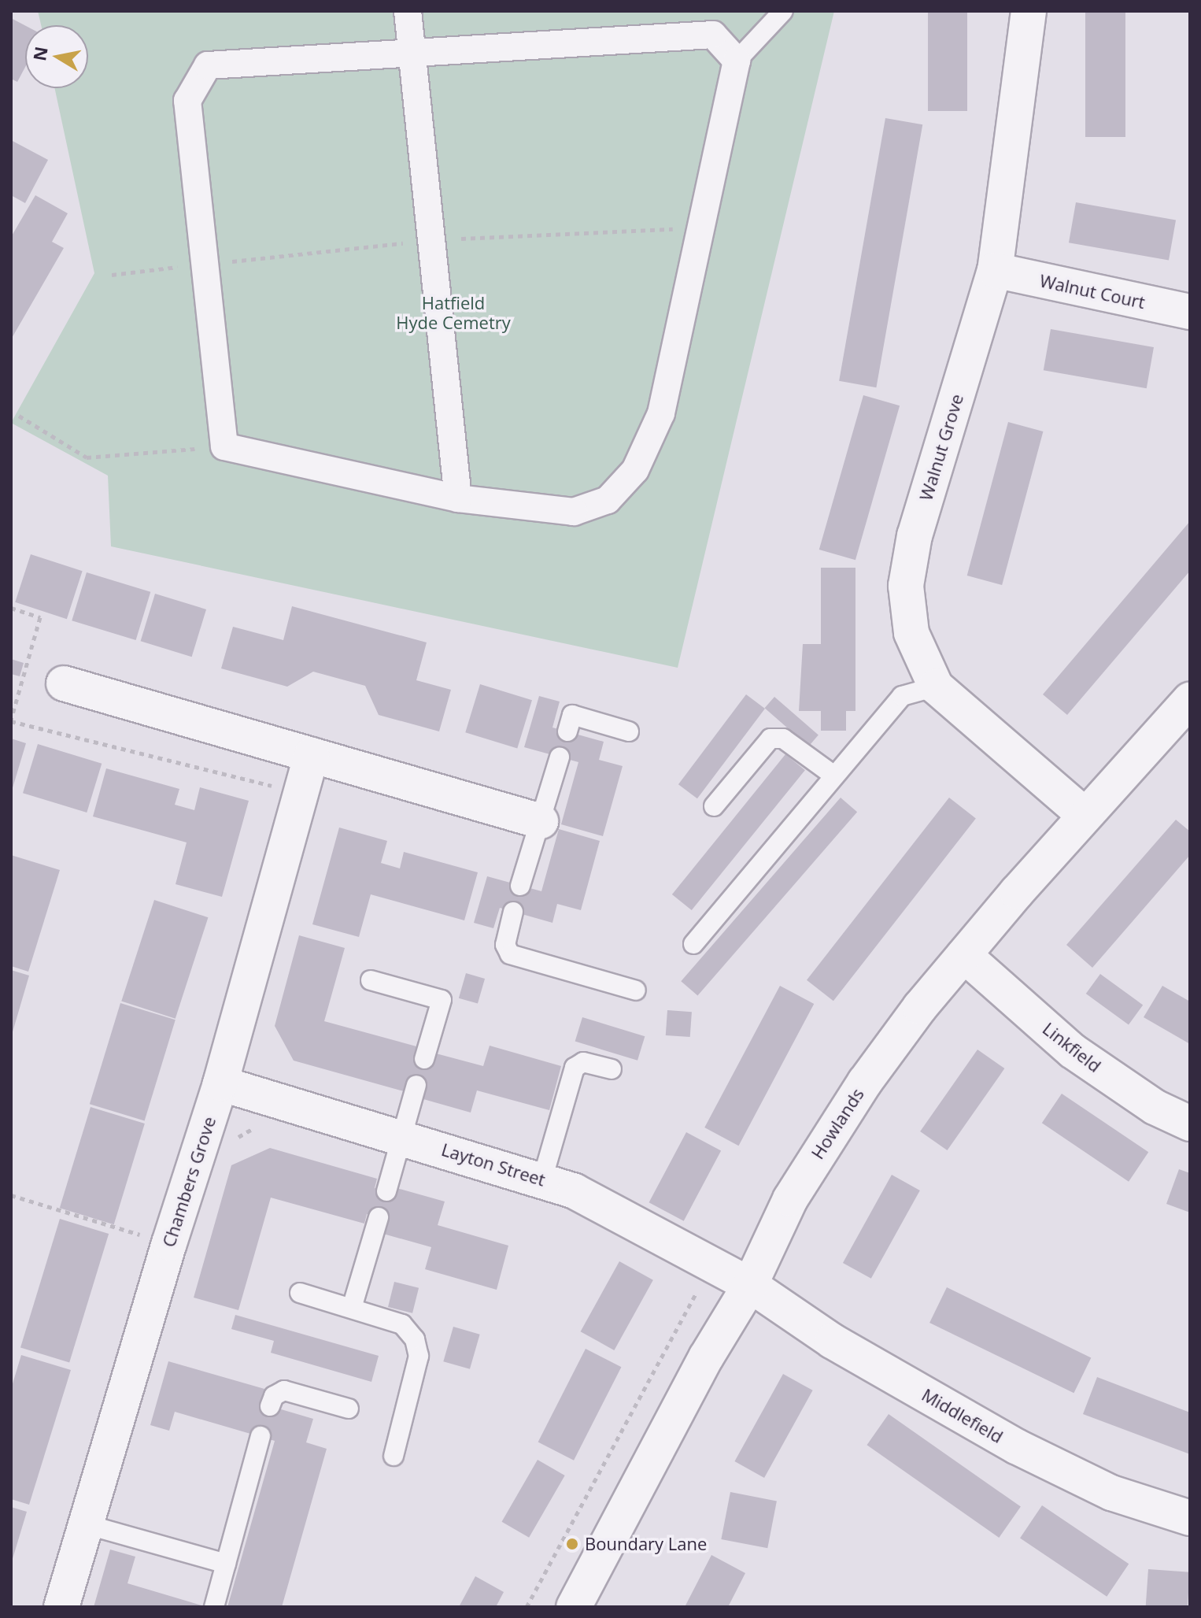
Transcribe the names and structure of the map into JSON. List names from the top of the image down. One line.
{"streets":{"street":["Walnut Court","Walnut Grove","Linkfield","Howlands","Layton Street","Chambers Grove","Middlefield"]},"crossings":[["Walnut Court","Walnut Grove"],["Walnut Grove","Howlands"],["Linkfield","Howlands"],["Howlands","Layton Street"],["Howlands","Middlefield"],["Layton Street","Chambers Grove"],["Layton Street","Middlefield"]],"parks":["Hatfield Hyde Cemetry"],"places":["Boundary Lane"],"north":"left"}
